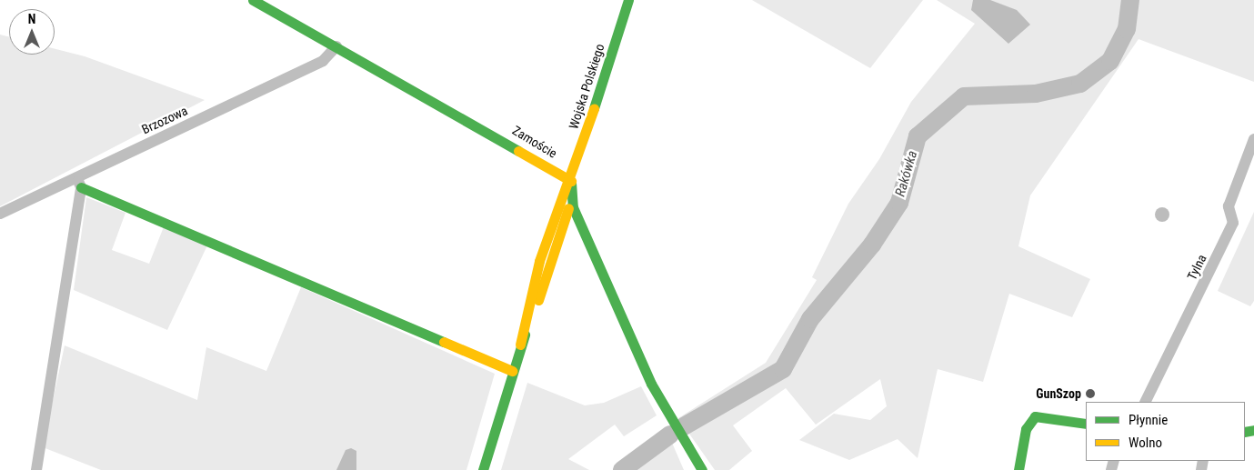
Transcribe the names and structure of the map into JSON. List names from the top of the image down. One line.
{"streets":{"street":["Wojska Polskiego","Brzozowa","Zamoście","Tylna"]},"crossings":[["Wojska Polskiego","Zamoście"],["Brzozowa","Zamoście"]],"water":["Rakówka"],"places":["GunSzop"],"legend":["Płynnie","Wolno"],"north":"top"}
